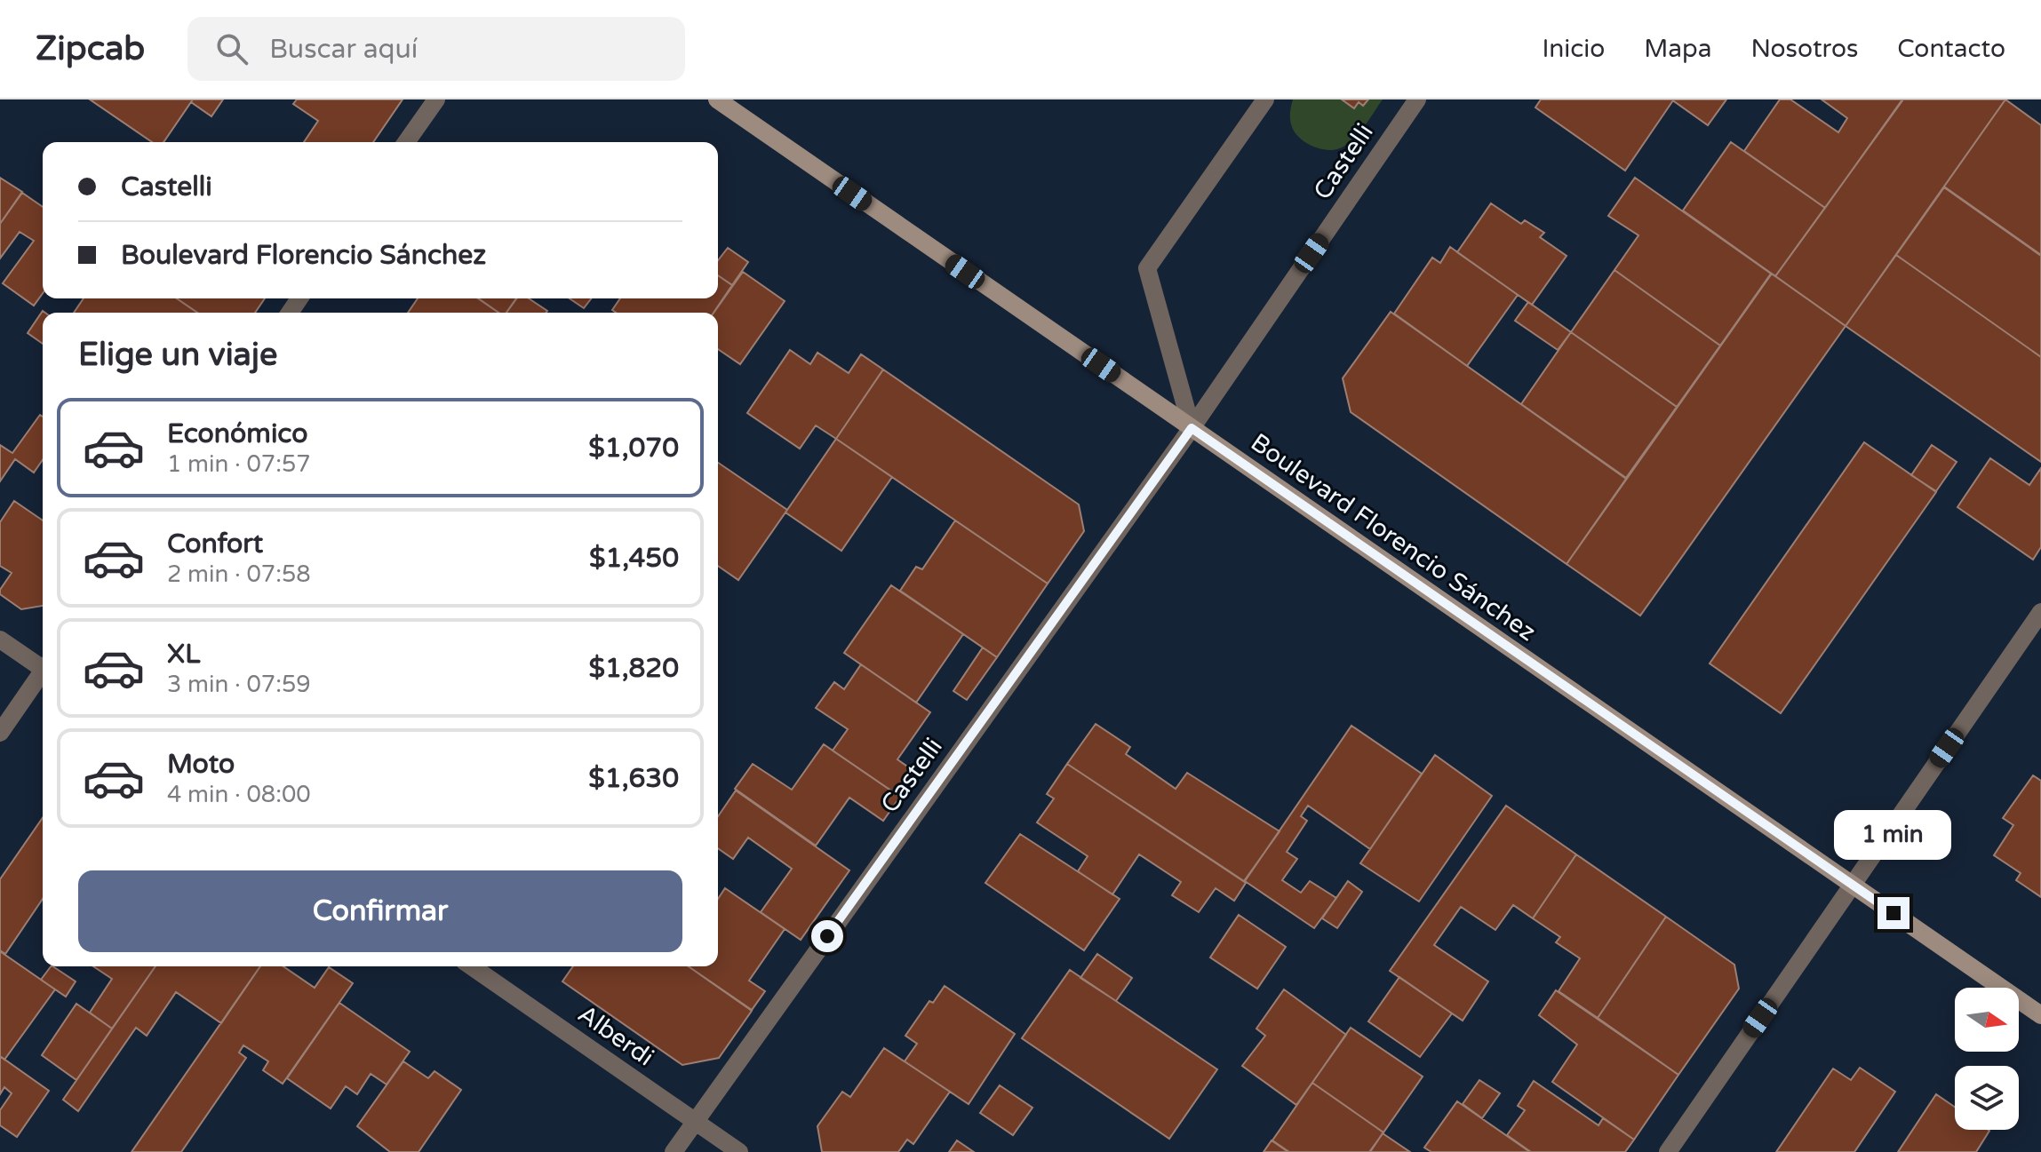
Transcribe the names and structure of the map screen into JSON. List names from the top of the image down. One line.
{"streets":{"main road":["Boulevard Florencio Sánchez"],"street":["Castelli","Alberdi"]},"crossings":[["Castelli","Boulevard Florencio Sánchez"],["Castelli","Alberdi"]],"north":"right","page":{"header":"Zipcab","search":"Buscar aquí","nav":["Inicio","Mapa","Nosotros","Contacto"],"banner":["Castelli","Boulevard Florencio Sánchez"],"heading":"Elige un viaje","list":[{"name":"Económico","note":"1 min · 07:57","value":"$1,070"},{"name":"Confort","note":"2 min · 07:58","value":"$1,450"},{"name":"XL","note":"3 min · 07:59","value":"$1,820"},{"name":"Moto","note":"4 min · 08:00","value":"$1,630"}],"bubble":"1 min","buttons":"Confirmar"}}
